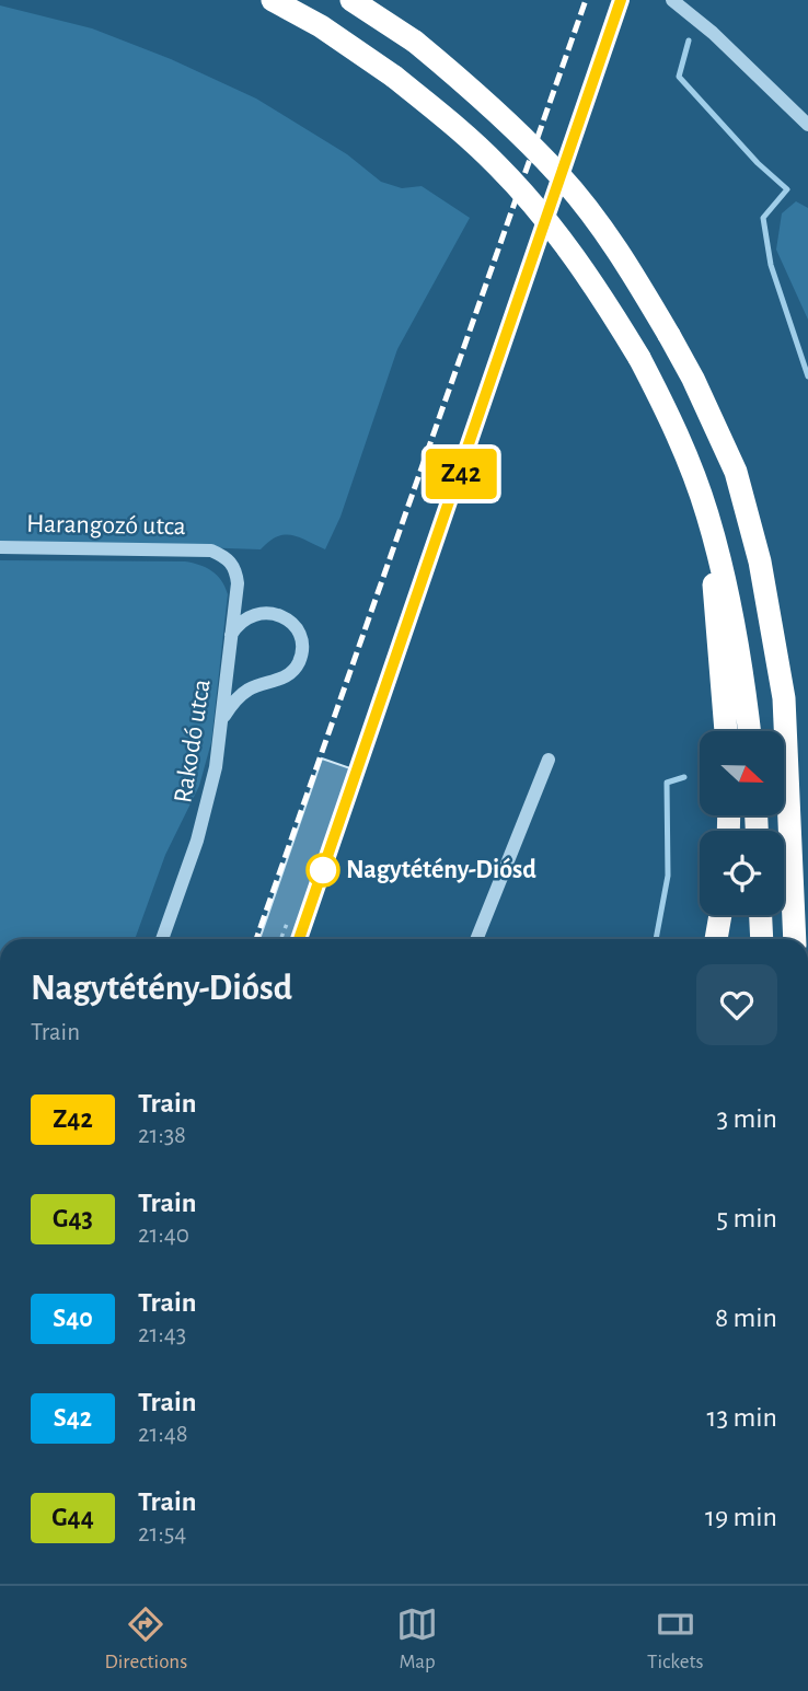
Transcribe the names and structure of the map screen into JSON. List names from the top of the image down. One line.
{"streets":{"street":["Harangozó utca","Rakodó utca"]},"crossings":[["Harangozó utca","Rakodó utca"]],"places":["Nagytétény-Diósd"],"north":"right","page":{"on_map":"Z42","heading":["Nagytétény-Diósd","Train"],"list":[{"mark":"Z42","name":"Train","note":"21:38","value":"3 min"},{"mark":"G43","name":"Train","note":"21:40","value":"5 min"},{"mark":"S40","name":"Train","note":"21:43","value":"8 min"},{"mark":"S42","name":"Train","note":"21:48","value":"13 min"},{"mark":"G44","name":"Train","note":"21:54","value":"19 min"}],"tabs":["Directions","Map","Tickets"]}}
